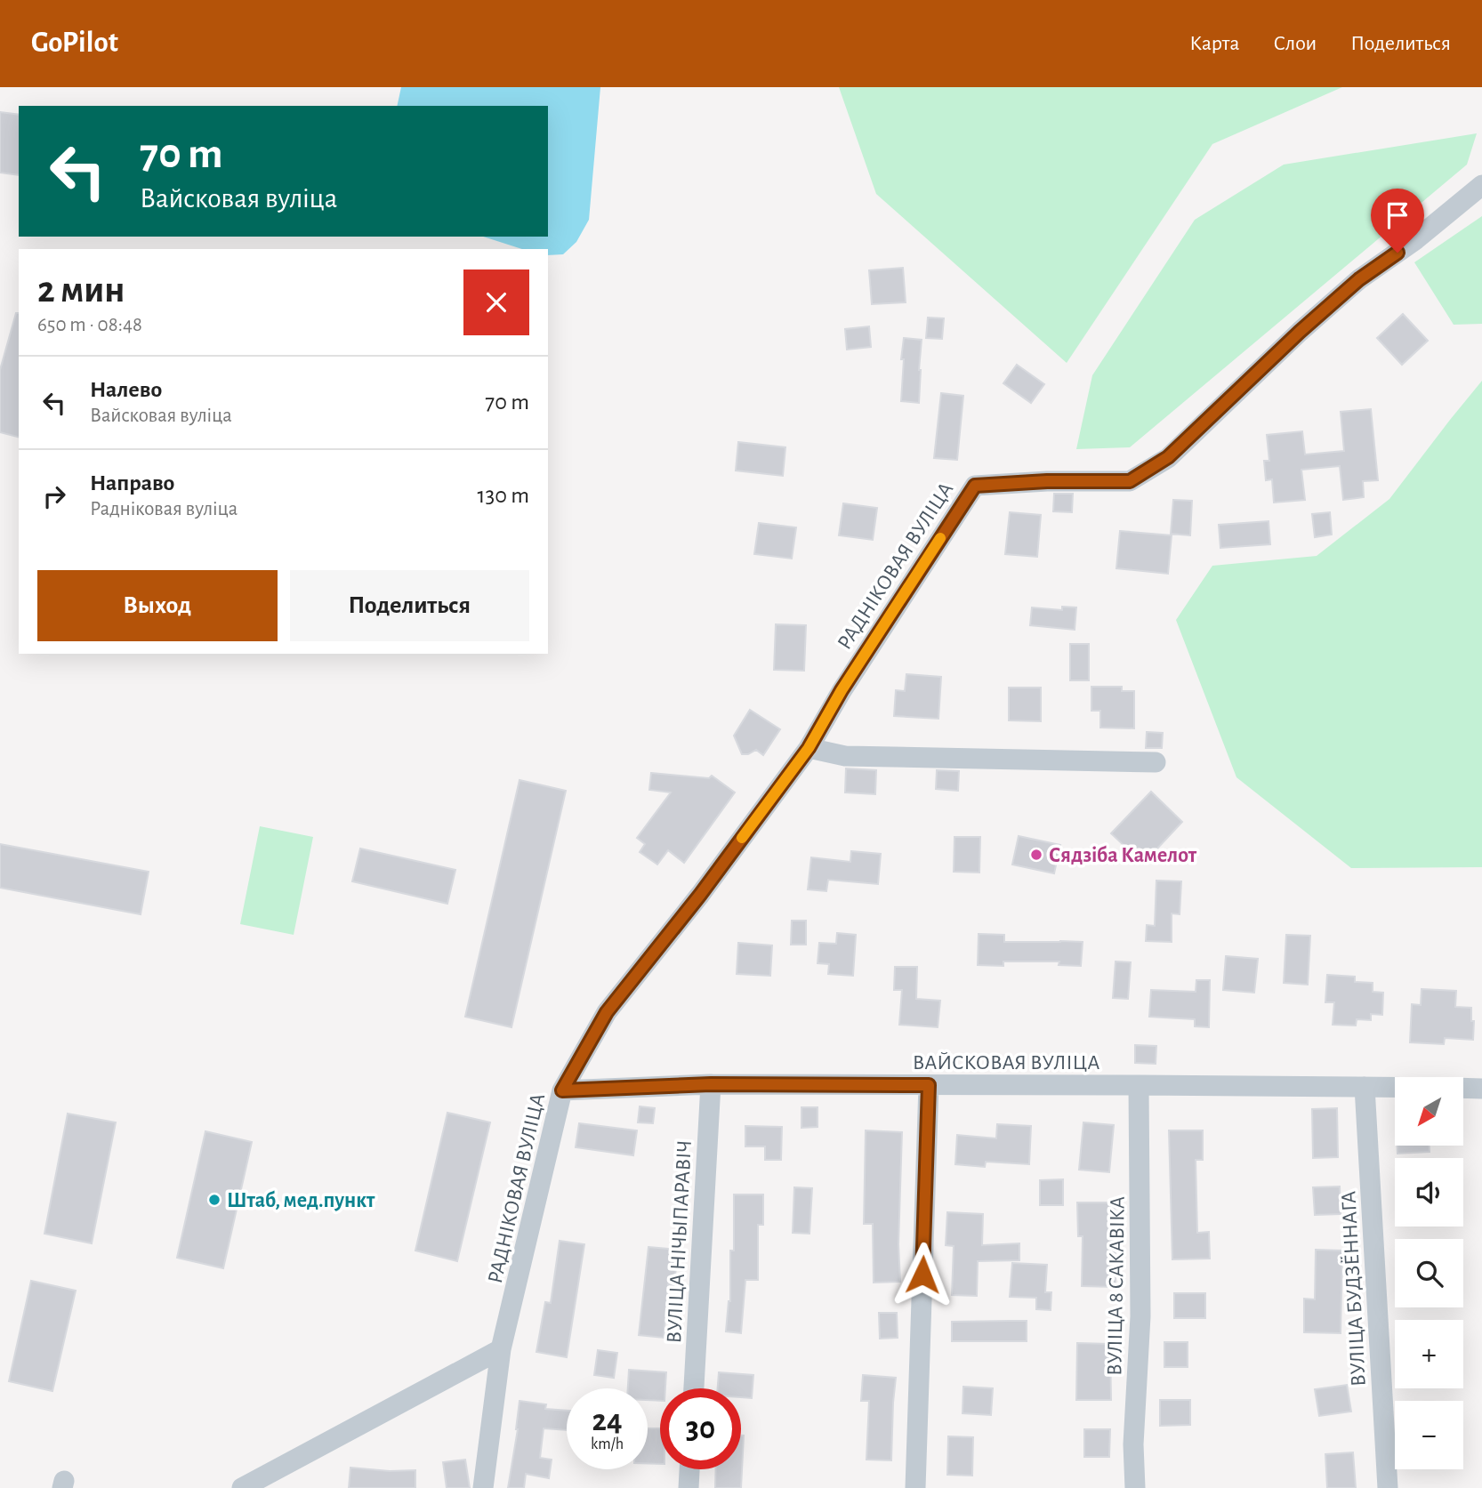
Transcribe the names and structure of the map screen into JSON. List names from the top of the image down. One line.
{"streets":{"street":["РАДНІКОВАЯ ВУЛІЦА","ВАЙСКОВАЯ ВУЛІЦА","ВУЛІЦА НІЧЫПАРАВІЧ","ВУЛІЦА 8 САКАВІКА","ВУЛІЦА БУДЗЁННАГА"]},"crossings":[["РАДНІКОВАЯ ВУЛІЦА","ВАЙСКОВАЯ ВУЛІЦА"],["ВАЙСКОВАЯ ВУЛІЦА","ВУЛІЦА НІЧЫПАРАВІЧ"],["ВАЙСКОВАЯ ВУЛІЦА","ВУЛІЦА 8 САКАВІКА"],["ВАЙСКОВАЯ ВУЛІЦА","ВУЛІЦА БУДЗЁННАГА"]],"places":["Сядзіба Камелот","Штаб, мeд.пункт"],"north":"bottom left","page":{"header":"GoPilot","nav":["Карта","Слои","Поделиться"],"turn":["70 m","Вайсковая вуліца"],"heading":["2 мин","650 m · 08:48"],"list":[{"name":"Налево","note":"Вайсковая вуліца","value":"70 m"},{"name":"Направо","note":"Радніковая вуліца","value":"130 m"}],"buttons":["Выход","Поделиться"],"map_buttons":["+","−"],"speed":"24 km/h","limit":"30"}}
